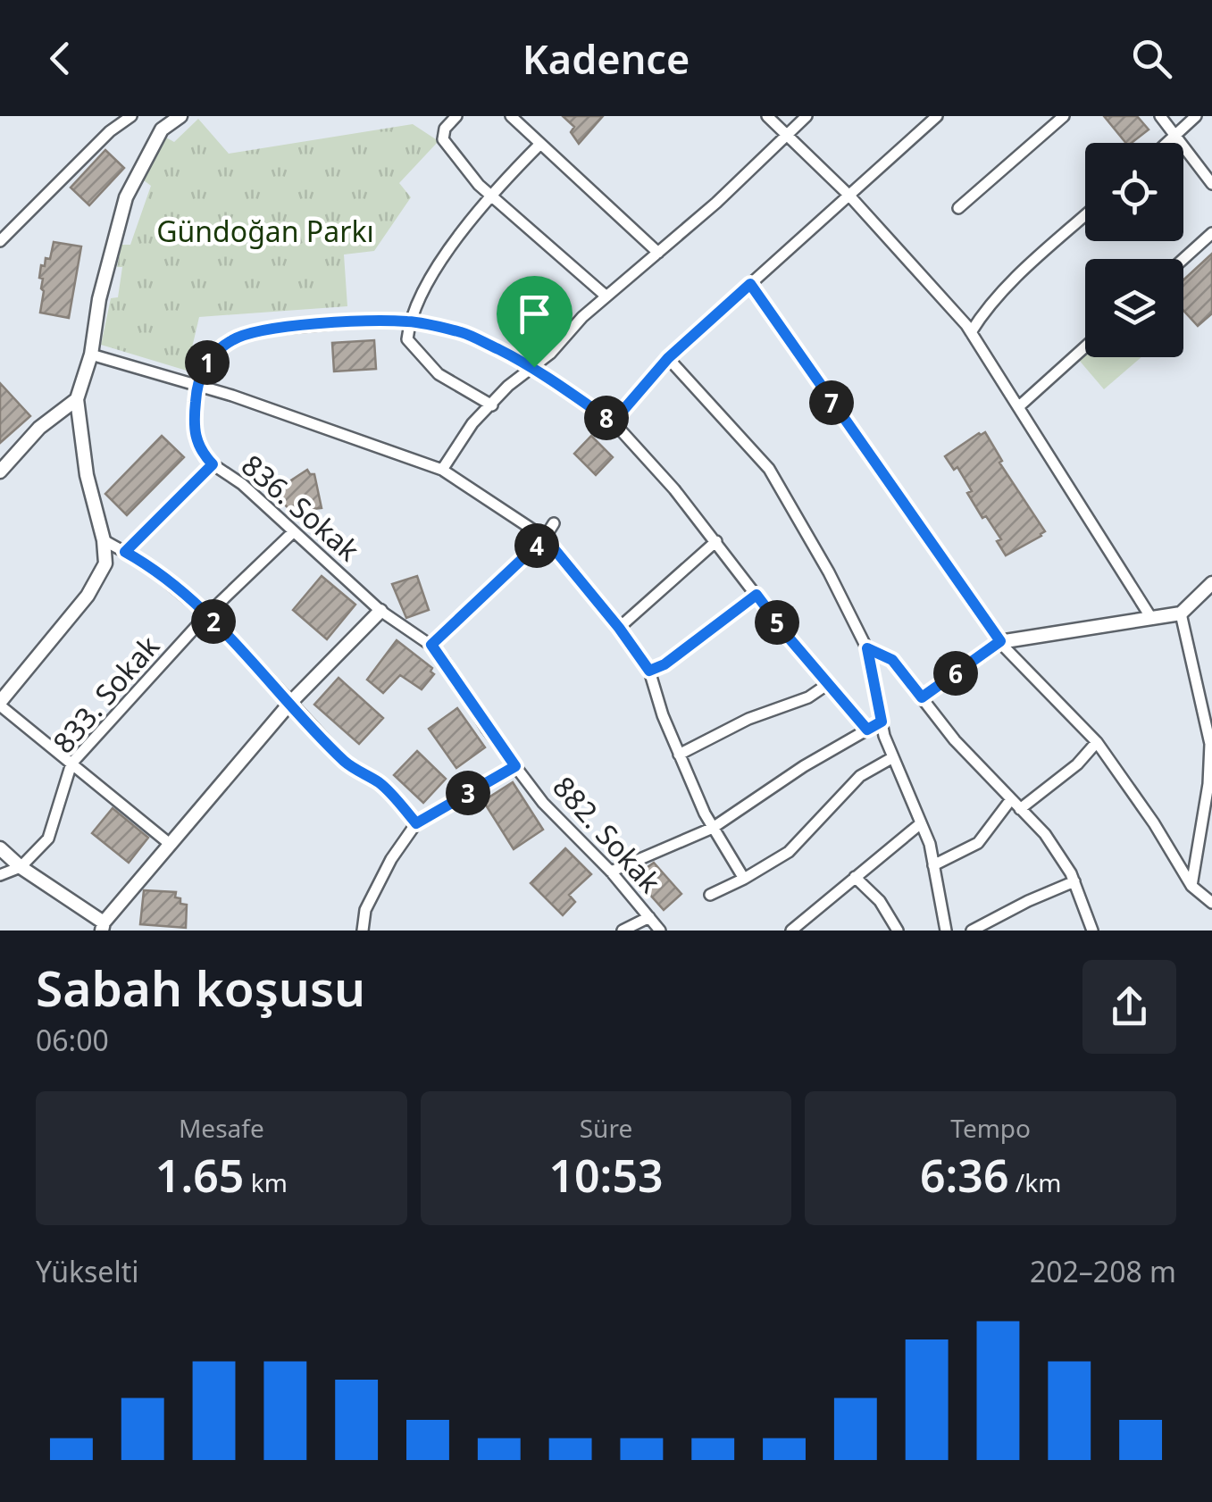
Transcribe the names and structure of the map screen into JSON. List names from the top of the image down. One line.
{"streets":{"street":["836. Sokak","833. Sokak","882. Sokak"]},"crossings":[["836. Sokak","833. Sokak"],["836. Sokak","882. Sokak"]],"parks":["Gündoğan Parkı"],"page":{"header":"Kadence","pins":["1","7","8","4","2","5","6","3"],"heading":["Sabah koşusu","06:00"],"stats":[["Mesafe","1.65 km"],["Süre","10:53"],["Tempo","6:36 /km"]],"chart":["Yükselti","202–208 m"]}}
